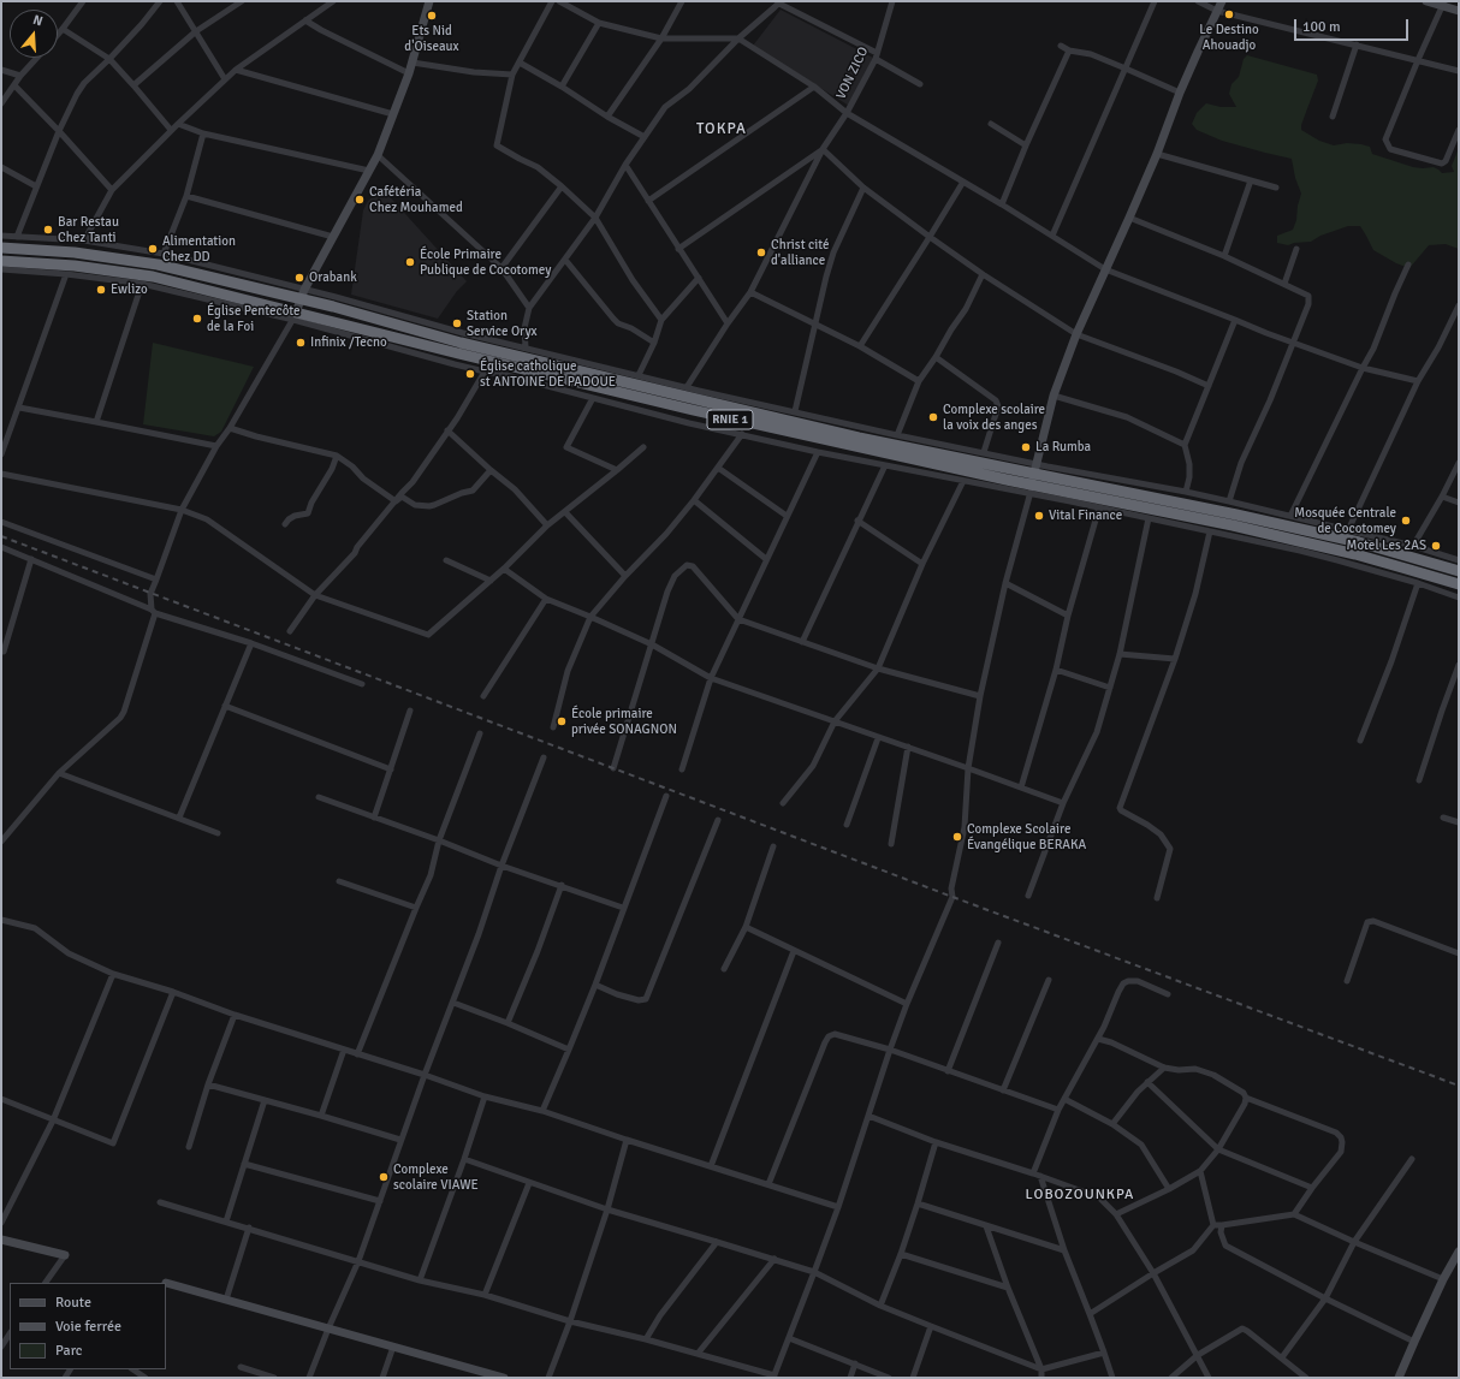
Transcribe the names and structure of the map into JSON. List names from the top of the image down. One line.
{"streets":{"highway":["RNIE 1"],"street":["VON ZICO"]},"districts":["TOKPA","LOBOZOUNKPA"],"places":["Le Destino Ahouadjo","Ets Nid d'Oiseaux","Cafétéria Chez Mouhamed","Bar Restau Chez Tanti","Alimentation Chez DD","Christ cité d'alliance","École Primaire Publique de Cocotomey","Orabank","Ewlizo","Église Pentecôte de la Foi","Station Service Oryx","Infinix /Tecno","Église catholique st ANTOINE DE PADOUE","Complexe scolaire la voix des anges","La Rumba","Vital Finance","Mosquée Centrale de Cocotomey","Motel Les 2AS","École primaire privée SONAGNON","Complexe Scolaire Évangélique BERAKA","Complexe scolaire VIAWE"],"legend":["Route","Voie ferrée","Parc"],"scale_bar":"100 m","north":"top"}
